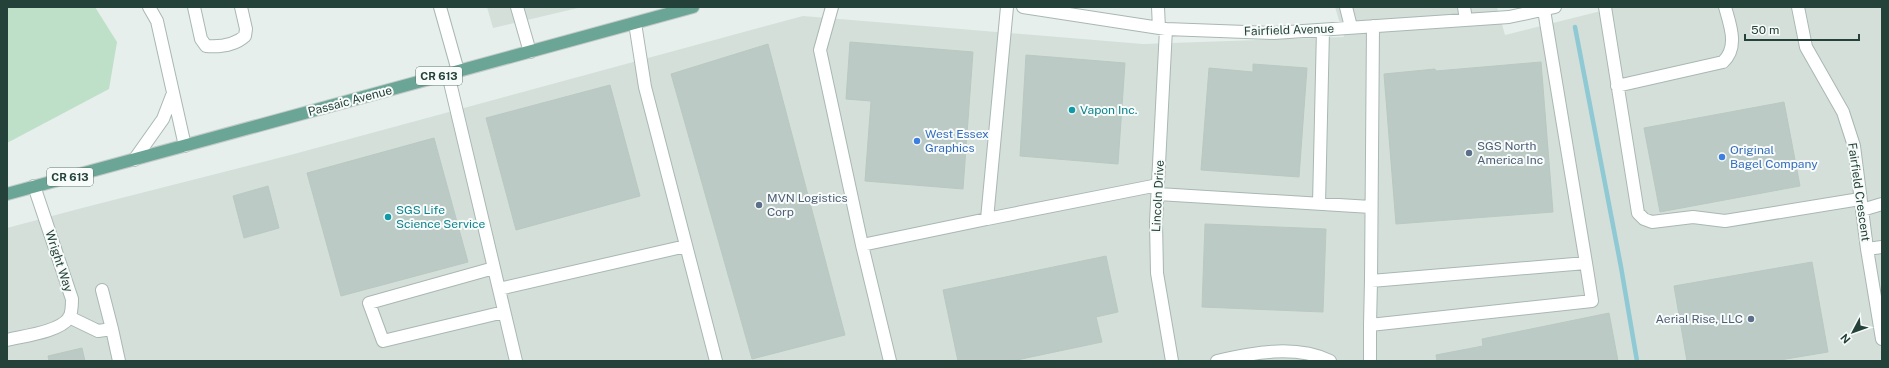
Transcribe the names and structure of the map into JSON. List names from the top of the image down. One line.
{"streets":{"main road":["CR 613","Passaic Avenue"],"street":["Fairfield Avenue","Fairfield Crescent","Lincoln Drive","Wright Way"]},"crossings":[["Fairfield Avenue","Lincoln Drive"],["Passaic Avenue","Wright Way"]],"places":["Vapon Inc.","West Essex Graphics","SGS North America Inc","Original Bagel Company","MVN Logistics Corp","SGS Life Science Service","Aerial Rise, LLC"],"scale_bar":"50 m","north":"bottom left"}
